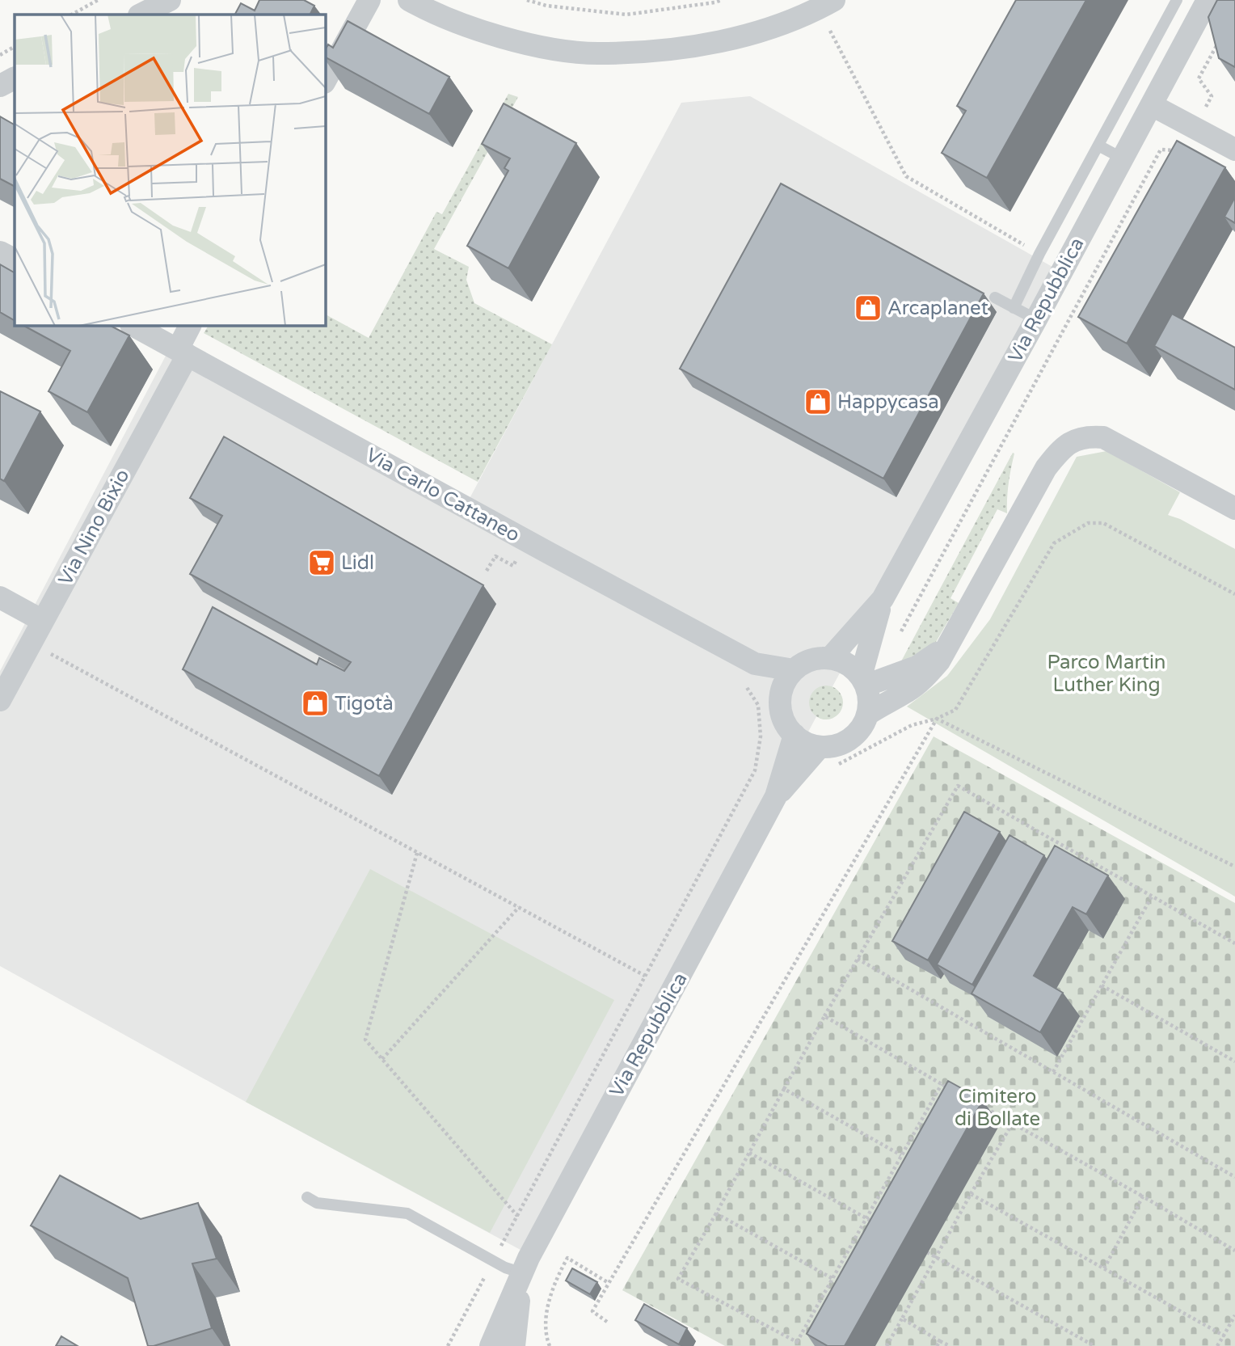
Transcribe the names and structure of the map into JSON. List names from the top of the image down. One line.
{"streets":{"street":["Via Repubblica","Via Carlo Cattaneo","Via Nino Bixio"]},"crossings":[["Via Repubblica","Via Carlo Cattaneo"],["Via Carlo Cattaneo","Via Nino Bixio"]],"parks":["Parco Martin Luther King","Cimitero di Bollate"],"places":{"shop":["Arcaplanet","Happycasa","Tigotà"],"supermarket":["Lidl"]}}
